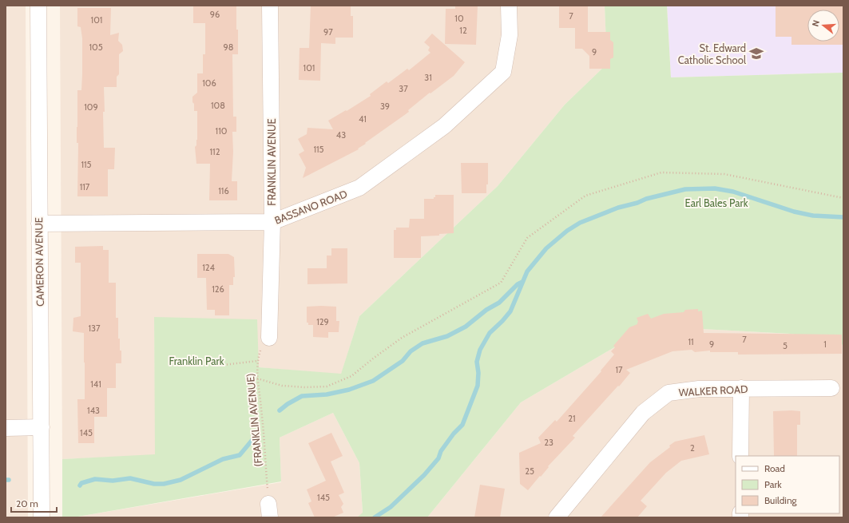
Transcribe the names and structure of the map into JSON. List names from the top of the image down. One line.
{"streets":{"street":["FRANKLIN AVENUE","BASSANO ROAD","CAMERON AVENUE","WALKER ROAD"],"path":["(FRANKLIN AVENUE)"]},"crossings":[["FRANKLIN AVENUE","BASSANO ROAD"],["FRANKLIN AVENUE","(FRANKLIN AVENUE)"],["BASSANO ROAD","CAMERON AVENUE"]],"parks":["Earl Bales Park","Franklin Park"],"places":{"school or university":["St. Edward Catholic School"]},"house_numbers":["96","7","10","101","12","97","105","98","9","101","31","106","37","108","39","109","41","110","43","115","112","115","117","116","124","126","129","137","7","11","9","1","5","17","141","143","21","145","23","2","25","145"],"legend":["Road","Park","Building"],"scale_bar":"20 m","north":"left"}
